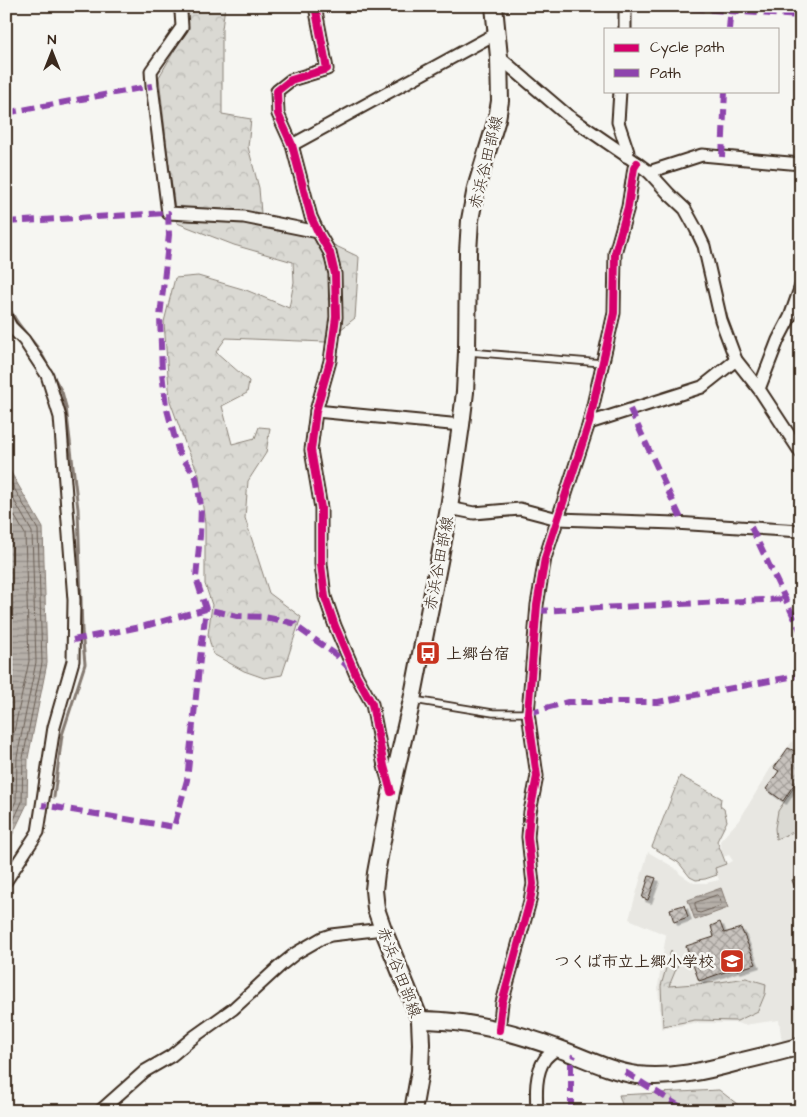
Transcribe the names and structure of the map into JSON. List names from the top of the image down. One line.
{"streets":{"main road":["赤浜谷田部線"]},"places":{"bus stop":["上郷台宿"],"school or university":["つくば市立上郷小学校"]},"legend":["Cycle path","Path"],"north":"top"}
